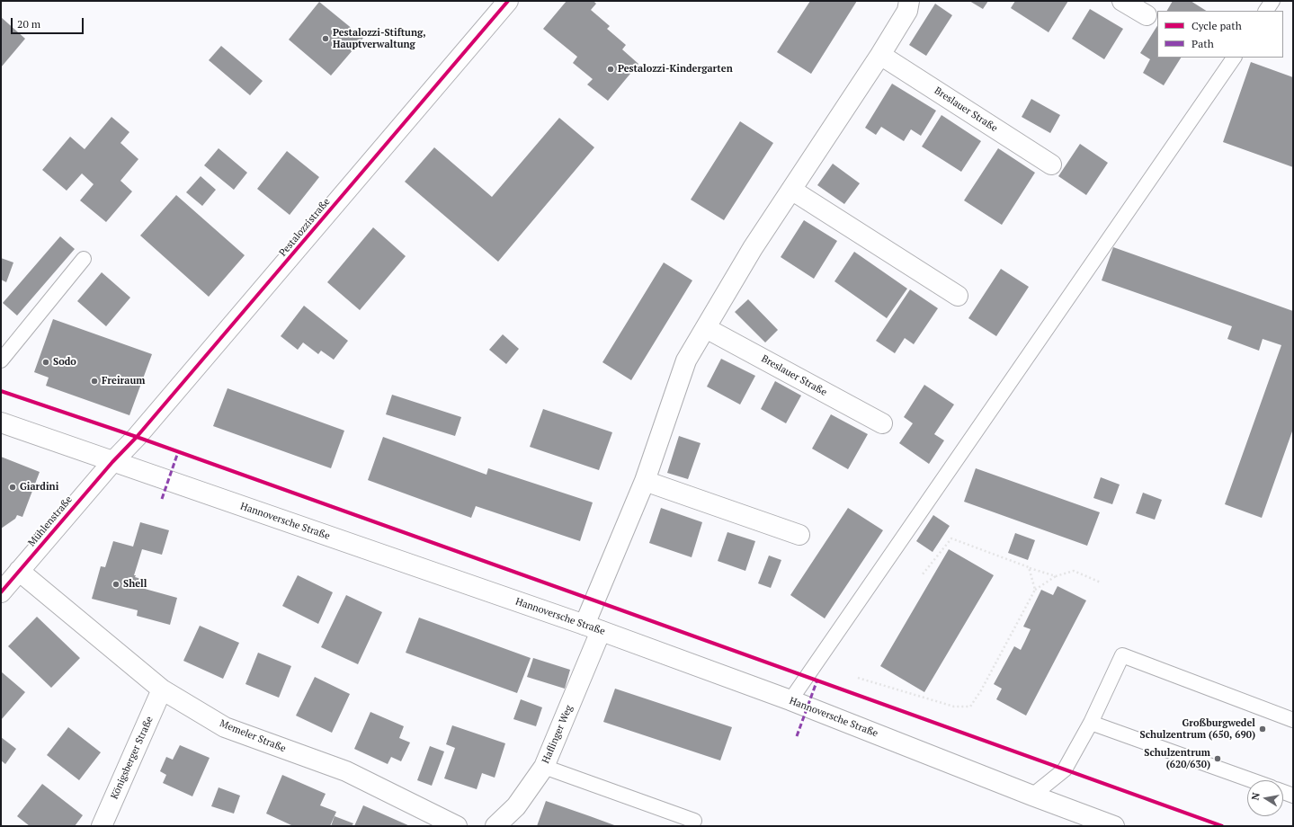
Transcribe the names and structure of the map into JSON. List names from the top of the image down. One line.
{"streets":{"street":["Breslauer Straße","Pestalozzistraße","Mühlenstraße","Hannoversche Straße","Haflinger Weg","Memeler Straße","Königsberger Straße"]},"crossings":[["Pestalozzistraße","Mühlenstraße"],["Pestalozzistraße","Hannoversche Straße"],["Mühlenstraße","Hannoversche Straße"],["Mühlenstraße","Memeler Straße"],["Hannoversche Straße","Haflinger Weg"],["Memeler Straße","Königsberger Straße"]],"places":["Pestalozzi-Stiftung, Hauptverwaltung","Pestalozzi-Kindergarten","Sodo","Freiraum","Giardini","Shell","Großburgwedel Schulzentrum (650, 690)","Schulzentrum (620/630)"],"legend":["Cycle path","Path"],"scale_bar":"20 m","north":"left"}
